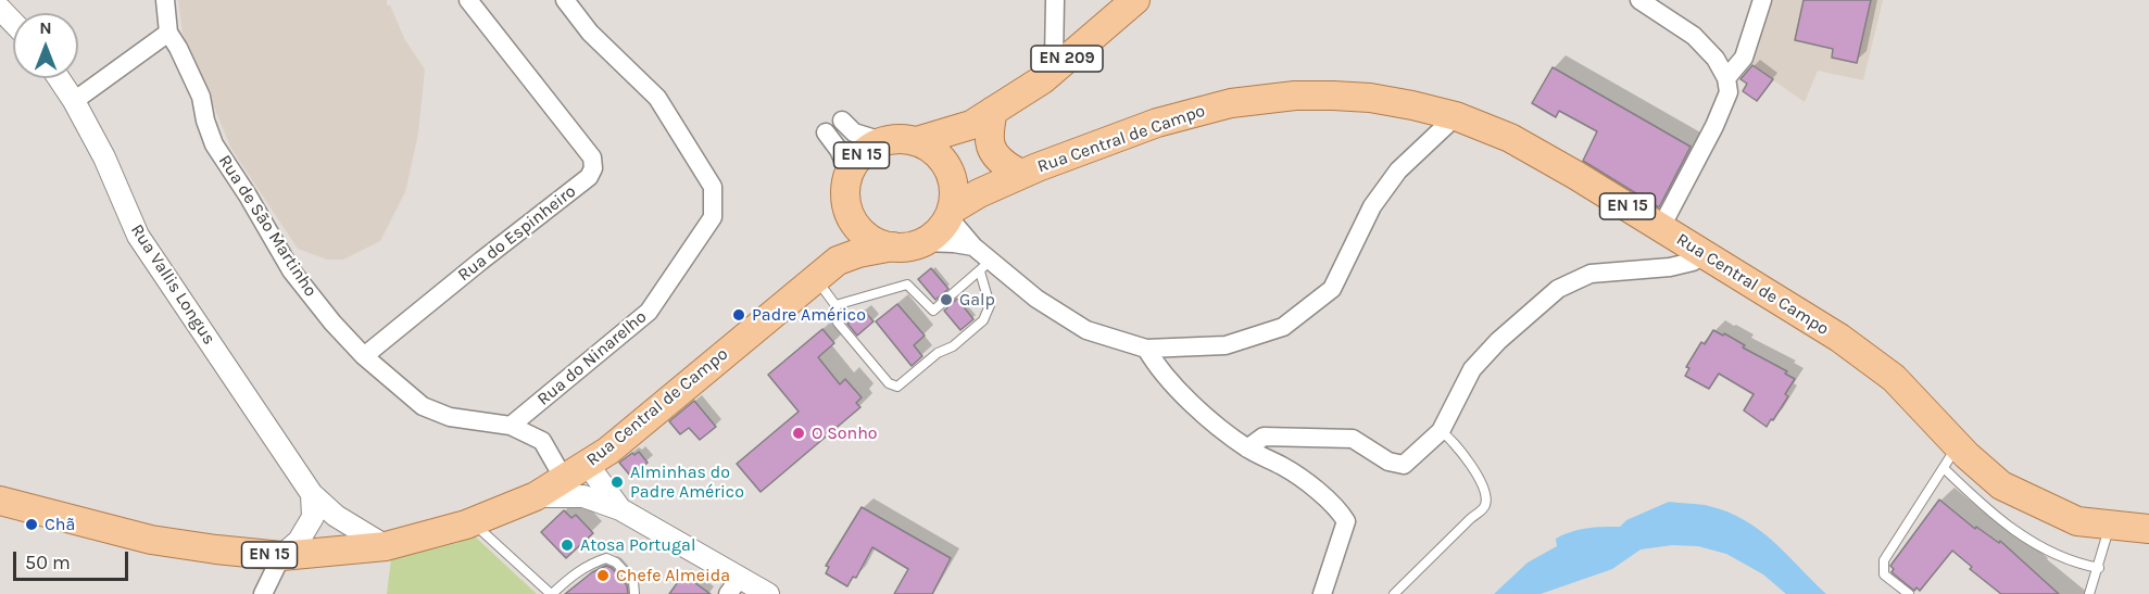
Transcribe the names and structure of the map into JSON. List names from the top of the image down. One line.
{"streets":{"main road":["EN 209","Rua Central de Campo","EN 15"],"street":["Rua de São Martinho","Rua do Espinheiro","Rua Vallis Longus","Rua do Ninarelho"]},"crossings":[["EN 209","Rua Central de Campo"],["EN 209","EN 15"],["Rua Central de Campo","EN 15"],["Rua Central de Campo","Rua de São Martinho"],["Rua Central de Campo","Rua Vallis Longus"],["Rua de São Martinho","Rua do Espinheiro"],["Rua de São Martinho","Rua do Ninarelho"]],"places":["Galp","Padre Américo","O Sonho","Alminhas do Padre Américo","Chã","Atosa Portugal","Chefe Almeida"],"scale_bar":"50 m","north":"top"}
